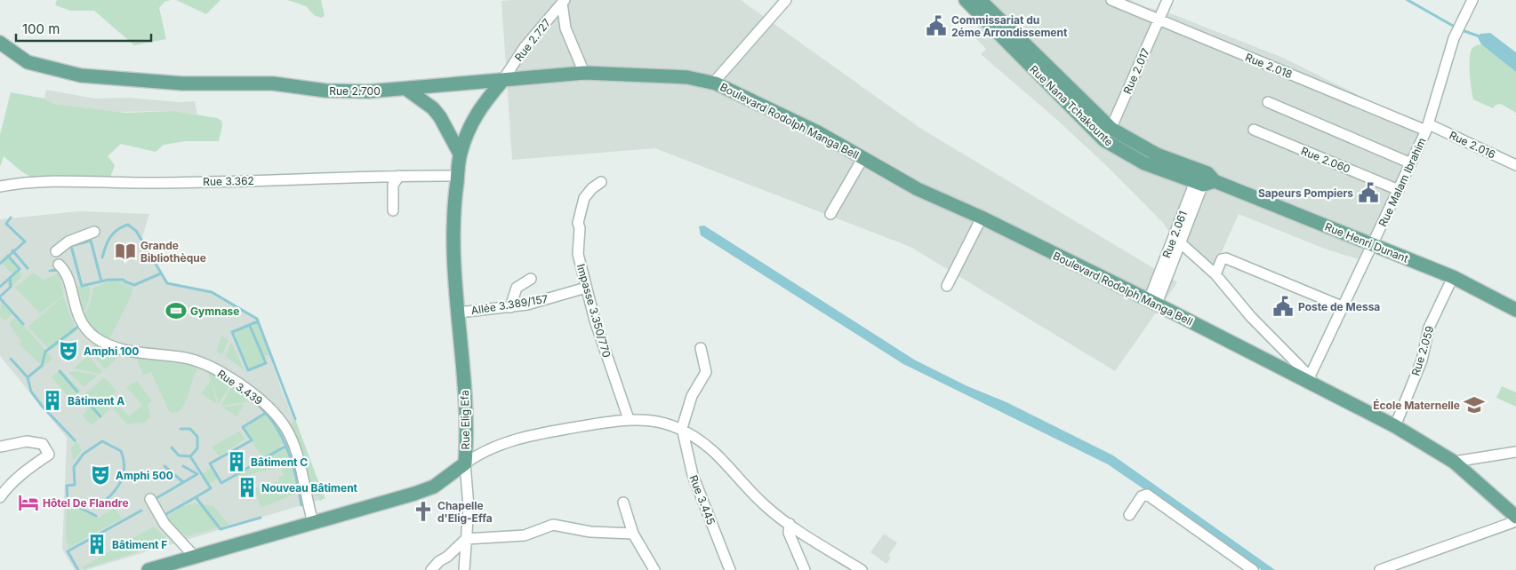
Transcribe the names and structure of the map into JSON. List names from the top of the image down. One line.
{"streets":{"main road":["Rue 2.700","Rue Nana Tchakounte","Boulevard Rodolph Manga Bell","Rue Henri Dunant","Rue Elig Efa"],"street":["Rue 2.727","Rue 2.018","Rue 2.017","Rue 2.016","Rue 2.060","Rue 3.362","Rue Malam Ibrahim","Rue 2.061","Allée 3.389/157","Impasse 3.350/770","Rue 2.059","Rue 3.439","Rue 3.445"]},"crossings":[["Rue 2.727","Rue 2.700"],["Rue 2.727","Rue Elig Efa"],["Rue 2.018","Rue 2.017"],["Rue 2.018","Rue 2.016"],["Rue 2.018","Rue Malam Ibrahim"],["Rue 2.017","Rue Nana Tchakounte"],["Rue 2.700","Boulevard Rodolph Manga Bell"],["Rue 2.700","Rue Elig Efa"],["Rue Nana Tchakounte","Rue 2.061"],["Rue Nana Tchakounte","Rue Henri Dunant"],["Boulevard Rodolph Manga Bell","Rue Malam Ibrahim"],["Boulevard Rodolph Manga Bell","Rue 2.061"],["Boulevard Rodolph Manga Bell","Rue 2.059"],["Rue 2.016","Rue Malam Ibrahim"],["Rue 2.060","Rue Malam Ibrahim"],["Rue 3.362","Rue Elig Efa"],["Rue Malam Ibrahim","Rue Henri Dunant"],["Rue 2.061","Rue Henri Dunant"],["Rue Henri Dunant","Rue 2.059"],["Allée 3.389/157","Impasse 3.350/770"],["Allée 3.389/157","Rue Elig Efa"],["Rue 3.439","Rue Elig Efa"]],"places":{"public building":["Commissariat du 2éme Arrondissement","Sapeurs Pompiers","Poste de Messa"],"library":["Grande Bibliothèque"],"sports":["Gymnase"],"theatre":["Amphi 100","Amphi 500"],"building":["Bâtiment A","Bâtiment C","Nouveau Bâtiment","Bâtiment F"],"school or university":["École Maternelle"],"hotel":["Hôtel De Flandre"],"church":["Chapelle d'Elig-Effa"]},"scale_bar":"100 m"}
